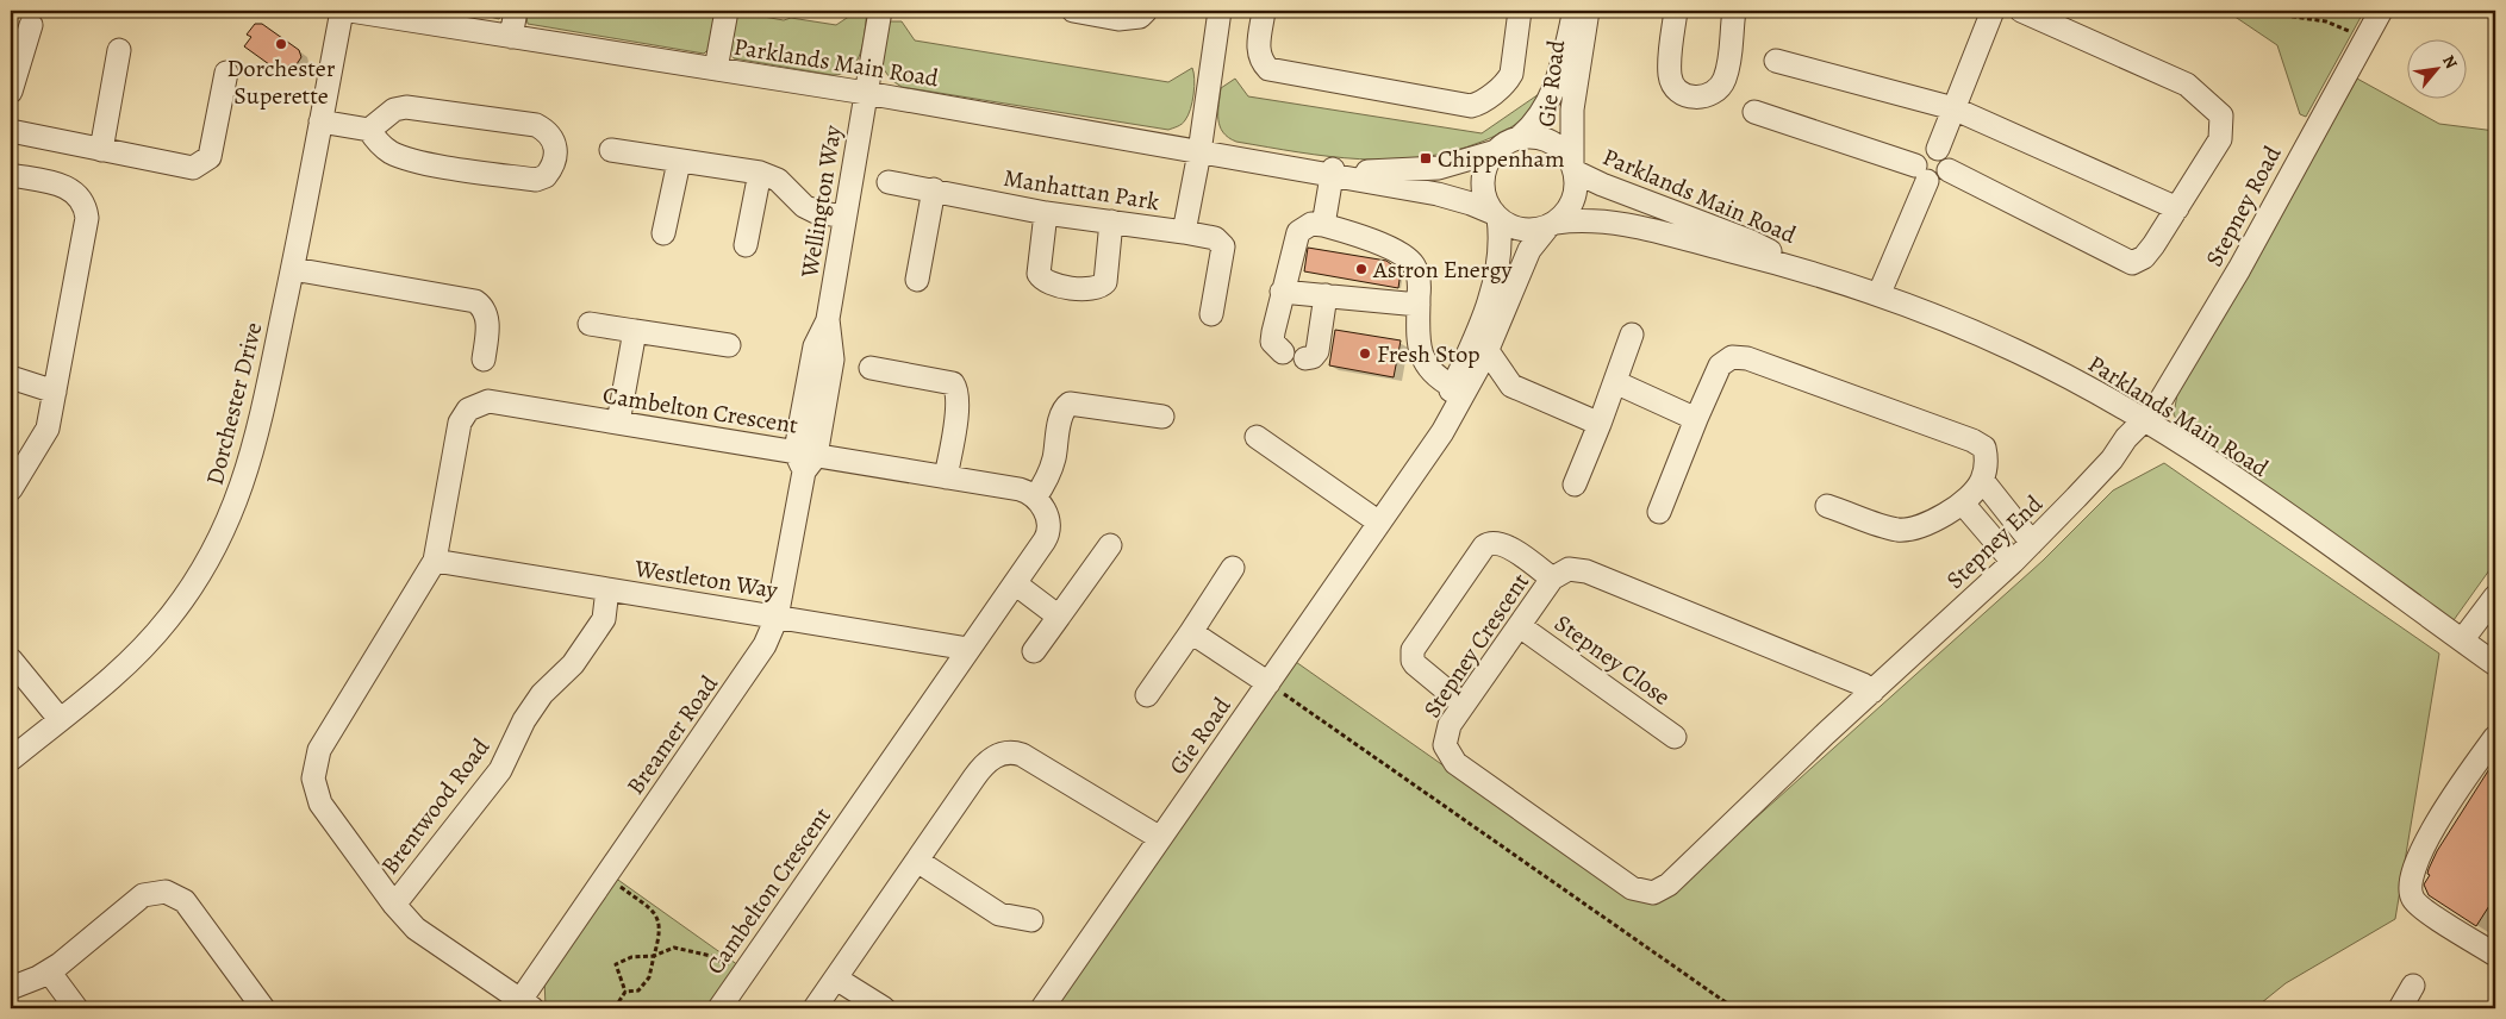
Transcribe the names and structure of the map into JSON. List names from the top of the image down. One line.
{"streets":{"street":["Parklands Main Road","Gie Road","Manhattan Park","Wellington Way","Stepney Road","Dorchester Drive","Cambelton Crescent","Stepney End","Westleton Way","Stepney Crescent","Stepney Close","Breamer Road","Brentwood Road"]},"crossings":[["Parklands Main Road","Gie Road"],["Parklands Main Road","Manhattan Park"],["Parklands Main Road","Wellington Way"],["Parklands Main Road","Stepney Road"],["Parklands Main Road","Stepney End"],["Wellington Way","Cambelton Crescent"],["Wellington Way","Breamer Road"],["Stepney Road","Stepney End"],["Cambelton Crescent","Westleton Way"],["Cambelton Crescent","Breamer Road"],["Cambelton Crescent","Brentwood Road"],["Stepney End","Stepney Crescent"],["Westleton Way","Breamer Road"],["Westleton Way","Brentwood Road"],["Stepney Crescent","Stepney Close"]],"places":{"other":["Dorchester Superette","Astron Energy","Fresh Stop"],"transit":["Chippenham"]},"north":"top right"}
